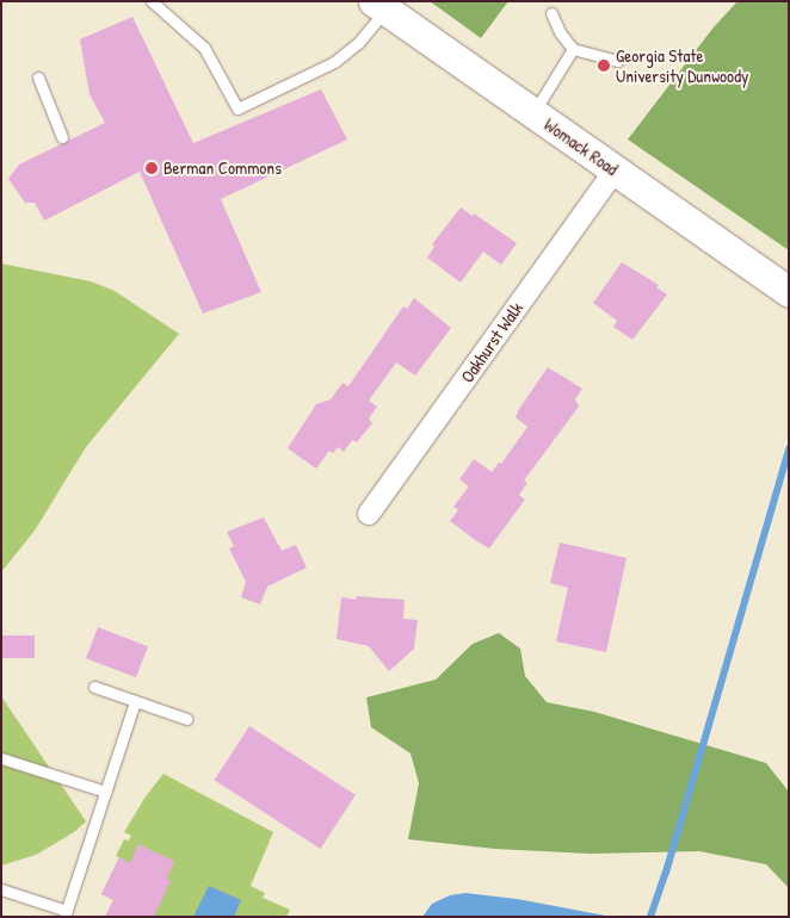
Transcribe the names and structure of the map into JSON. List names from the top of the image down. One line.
{"streets":{"street":["Womack Road","Oakhurst Walk"]},"crossings":[["Womack Road","Oakhurst Walk"]],"places":["Georgia State University Dunwoody","Berman Commons"]}
